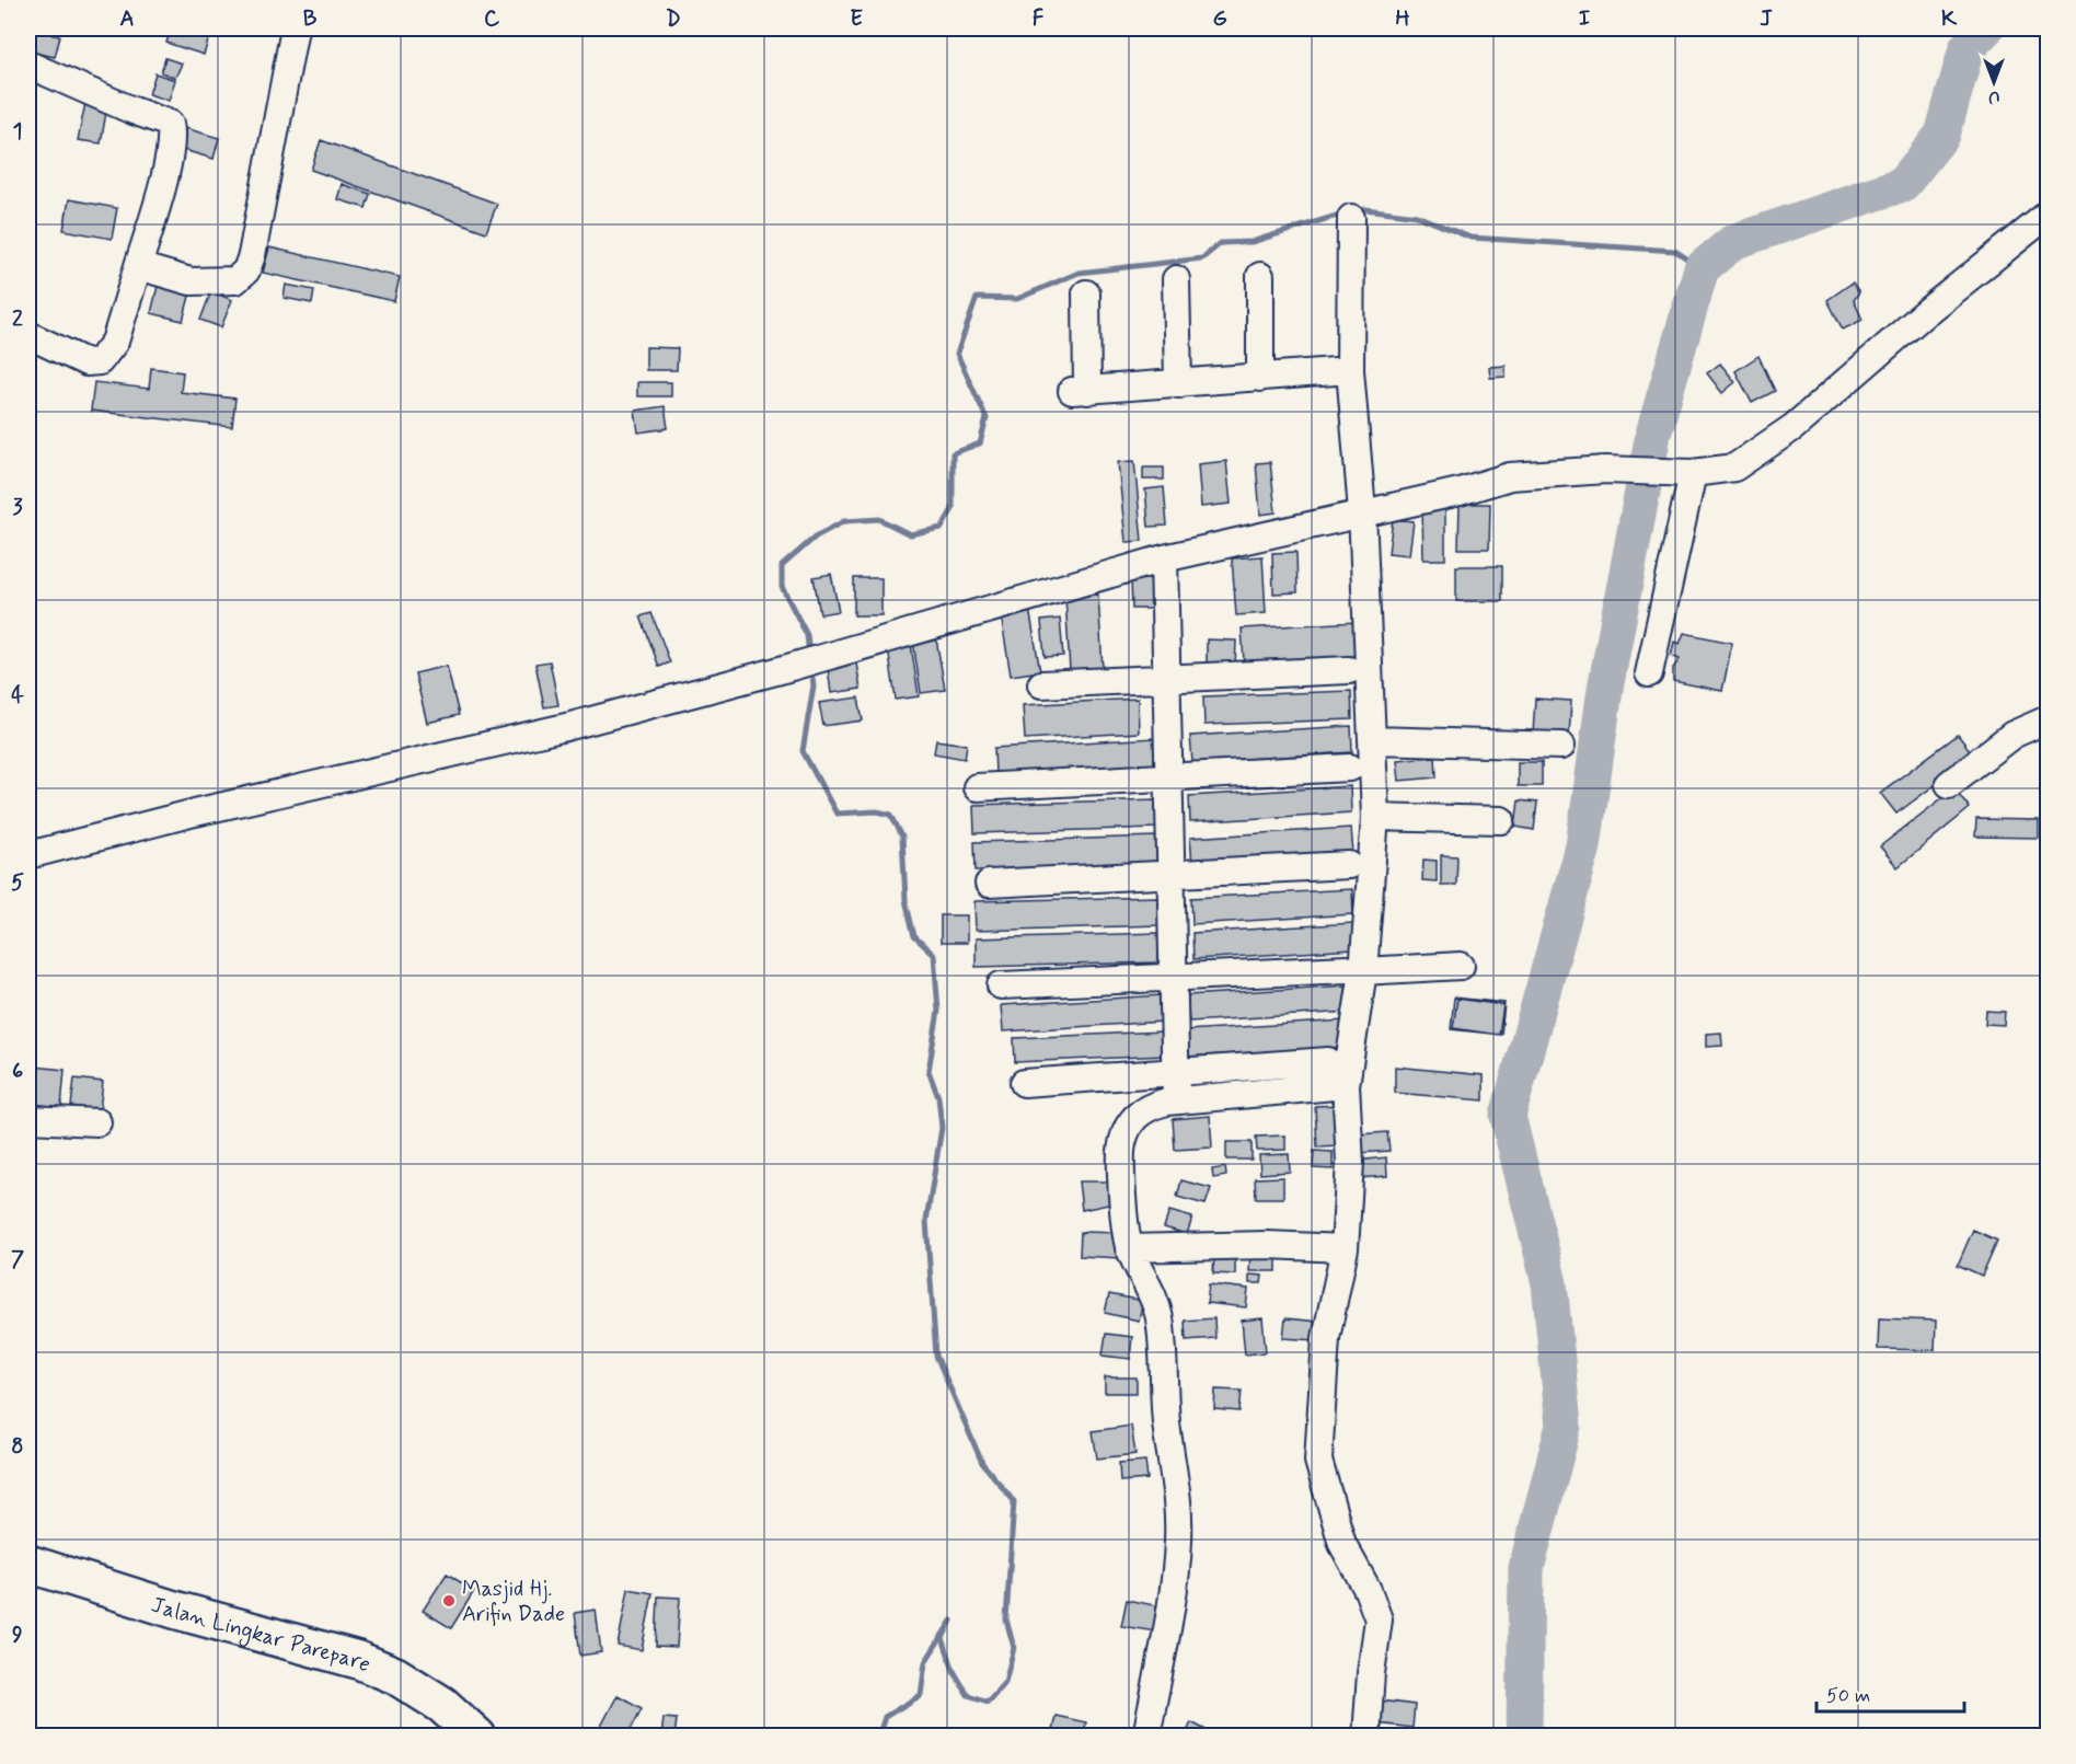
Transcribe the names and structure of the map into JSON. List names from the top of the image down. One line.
{"streets":{"highway":["Jalan Lingkar Parepare"]},"places":["Masjid Hj. Arifin Dade"],"scale_bar":"50 m","north":"bottom","grid":{"columns":["A","B","C","D","E","F","G","H","I","J","K"],"rows":["1","2","3","4","5","6","7","8","9"]}}
